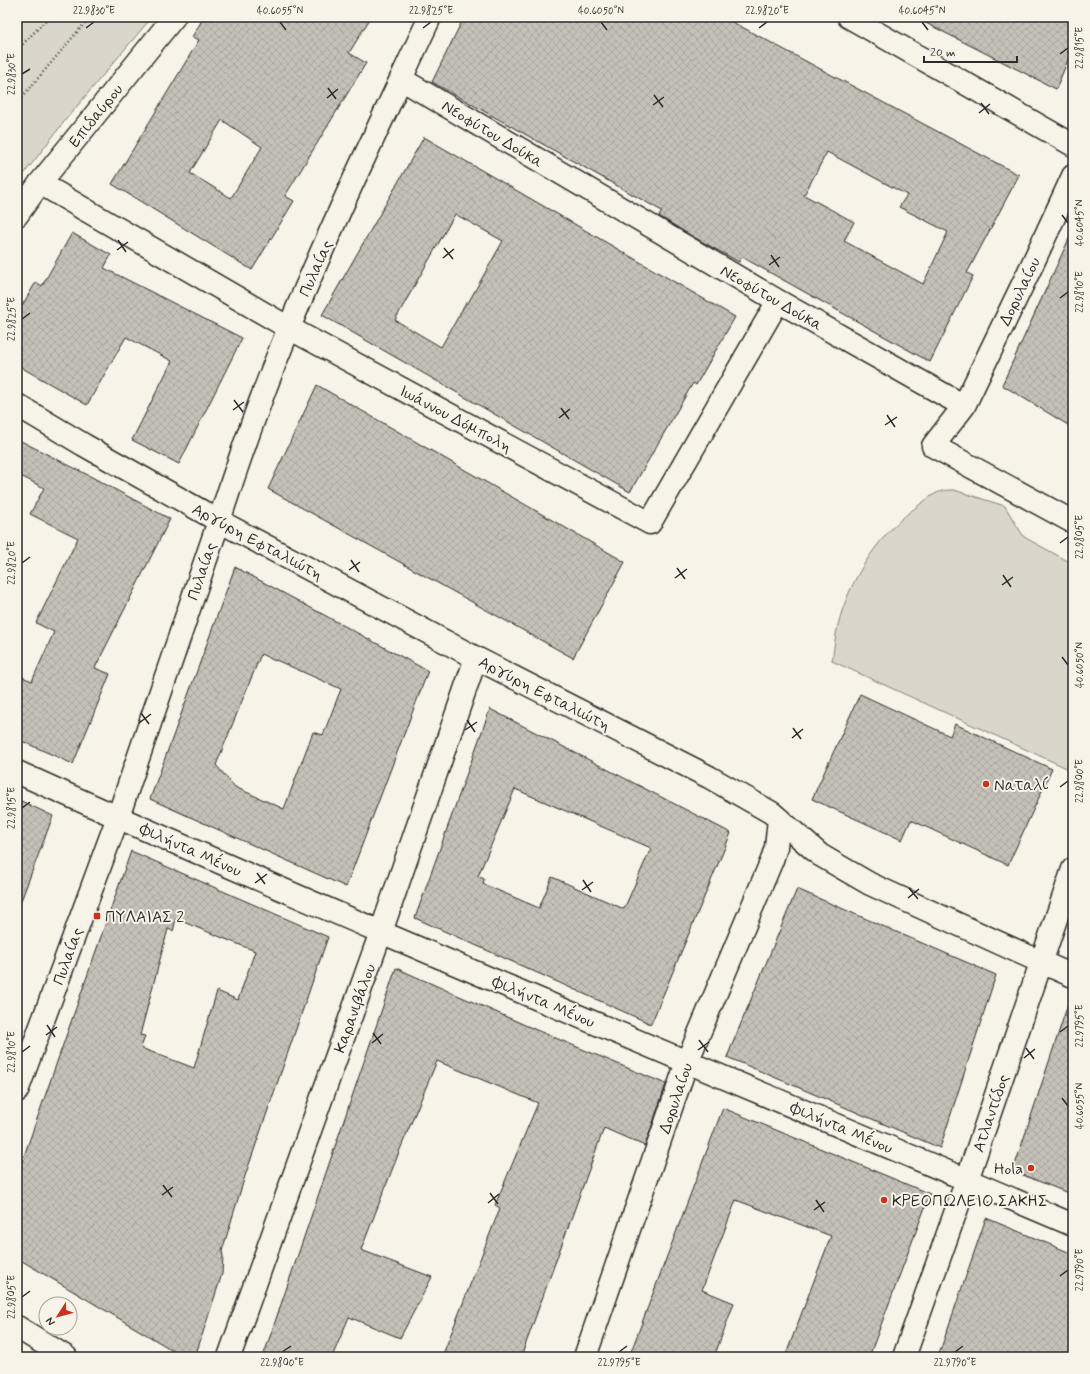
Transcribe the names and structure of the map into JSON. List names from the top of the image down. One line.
{"streets":{"street":["Επιδαύρου","Νεοφύτου Δούκα","Πυλαίας","Δορυλαίου","Ιωάννου Δόμπολη","Αργύρη Εφταλιώτη","Φιλήντα Μένου","Καρανιβάλου","Ατλαντίδος"]},"crossings":[["Επιδαύρου","Ιωάννου Δόμπολη"],["Νεοφύτου Δούκα","Πυλαίας"],["Νεοφύτου Δούκα","Δορυλαίου"],["Νεοφύτου Δούκα","Ιωάννου Δόμπολη"],["Πυλαίας","Ιωάννου Δόμπολη"],["Πυλαίας","Αργύρη Εφταλιώτη"],["Πυλαίας","Φιλήντα Μένου"],["Δορυλαίου","Αργύρη Εφταλιώτη"],["Δορυλαίου","Φιλήντα Μένου"],["Αργύρη Εφταλιώτη","Καρανιβάλου"],["Αργύρη Εφταλιώτη","Ατλαντίδος"],["Φιλήντα Μένου","Καρανιβάλου"],["Φιλήντα Μένου","Ατλαντίδος"]],"places":{"other":["Ναταλί","Hola","ΚΡΕΟΠΩΛΕΙΟ ΣΑΚΗΣ"],"transit":["ΠΥΛΑΙΑΣ 2"]},"scale_bar":"20 m","north":"bottom left","coordinates":["22.9830°E","40.6055°N","22.9825°E","40.6050°N","22.9820°E","40.6045°N","22.9815°E","22.9810°E","22.9805°E","22.9800°E","22.9795°E","22.9790°E"]}
